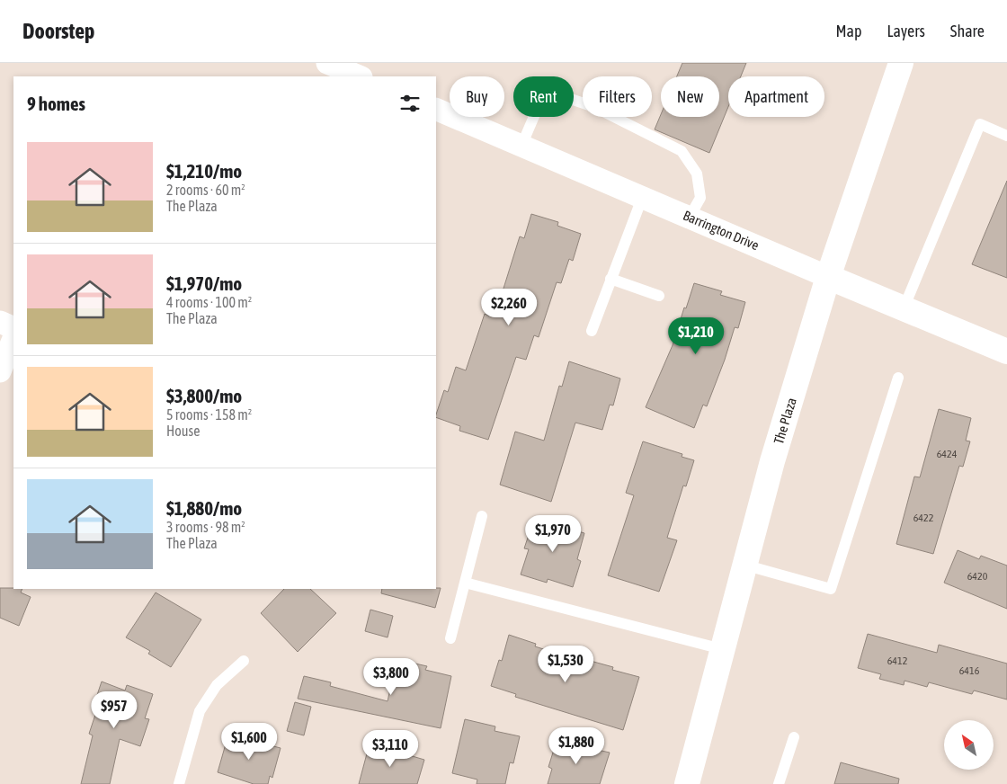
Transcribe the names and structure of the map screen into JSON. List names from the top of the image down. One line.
{"streets":{"main road":["Barrington Drive","The Plaza"]},"crossings":[["Barrington Drive","The Plaza"]],"house_numbers":["6424","6422","6420","6412","6416"],"north":"top left","page":{"header":"Doorstep","nav":["Map","Layers","Share"],"chip":["Buy","Rent","Filters","New","Apartment"],"heading":"9 homes","list":[{"name":"$1,210/mo","note":"2 rooms · 60 m² · The Plaza"},{"name":"$1,970/mo","note":"4 rooms · 100 m² · The Plaza"},{"name":"$3,800/mo","note":"5 rooms · 158 m² · House"},{"name":"$1,880/mo","note":"3 rooms · 98 m² · The Plaza"}],"price":["$2,260","$1,210","$1,970","$1,530","$3,800","$957","$1,600","$1,880","$3,110"]}}
